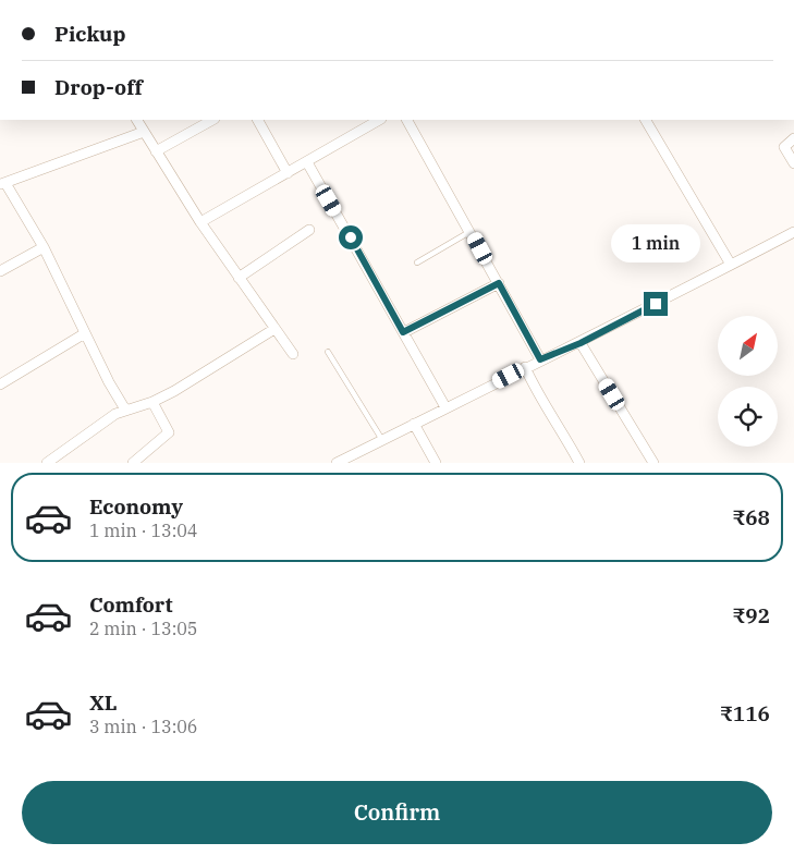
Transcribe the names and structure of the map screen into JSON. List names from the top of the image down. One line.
{"north":"top right","page":{"banner":["Pickup","Drop-off"],"bubble":"1 min","list":[{"name":"Economy","note":"1 min · 13:04","value":"₹68"},{"name":"Comfort","note":"2 min · 13:05","value":"₹92"},{"name":"XL","note":"3 min · 13:06","value":"₹116"}],"buttons":"Confirm"}}
